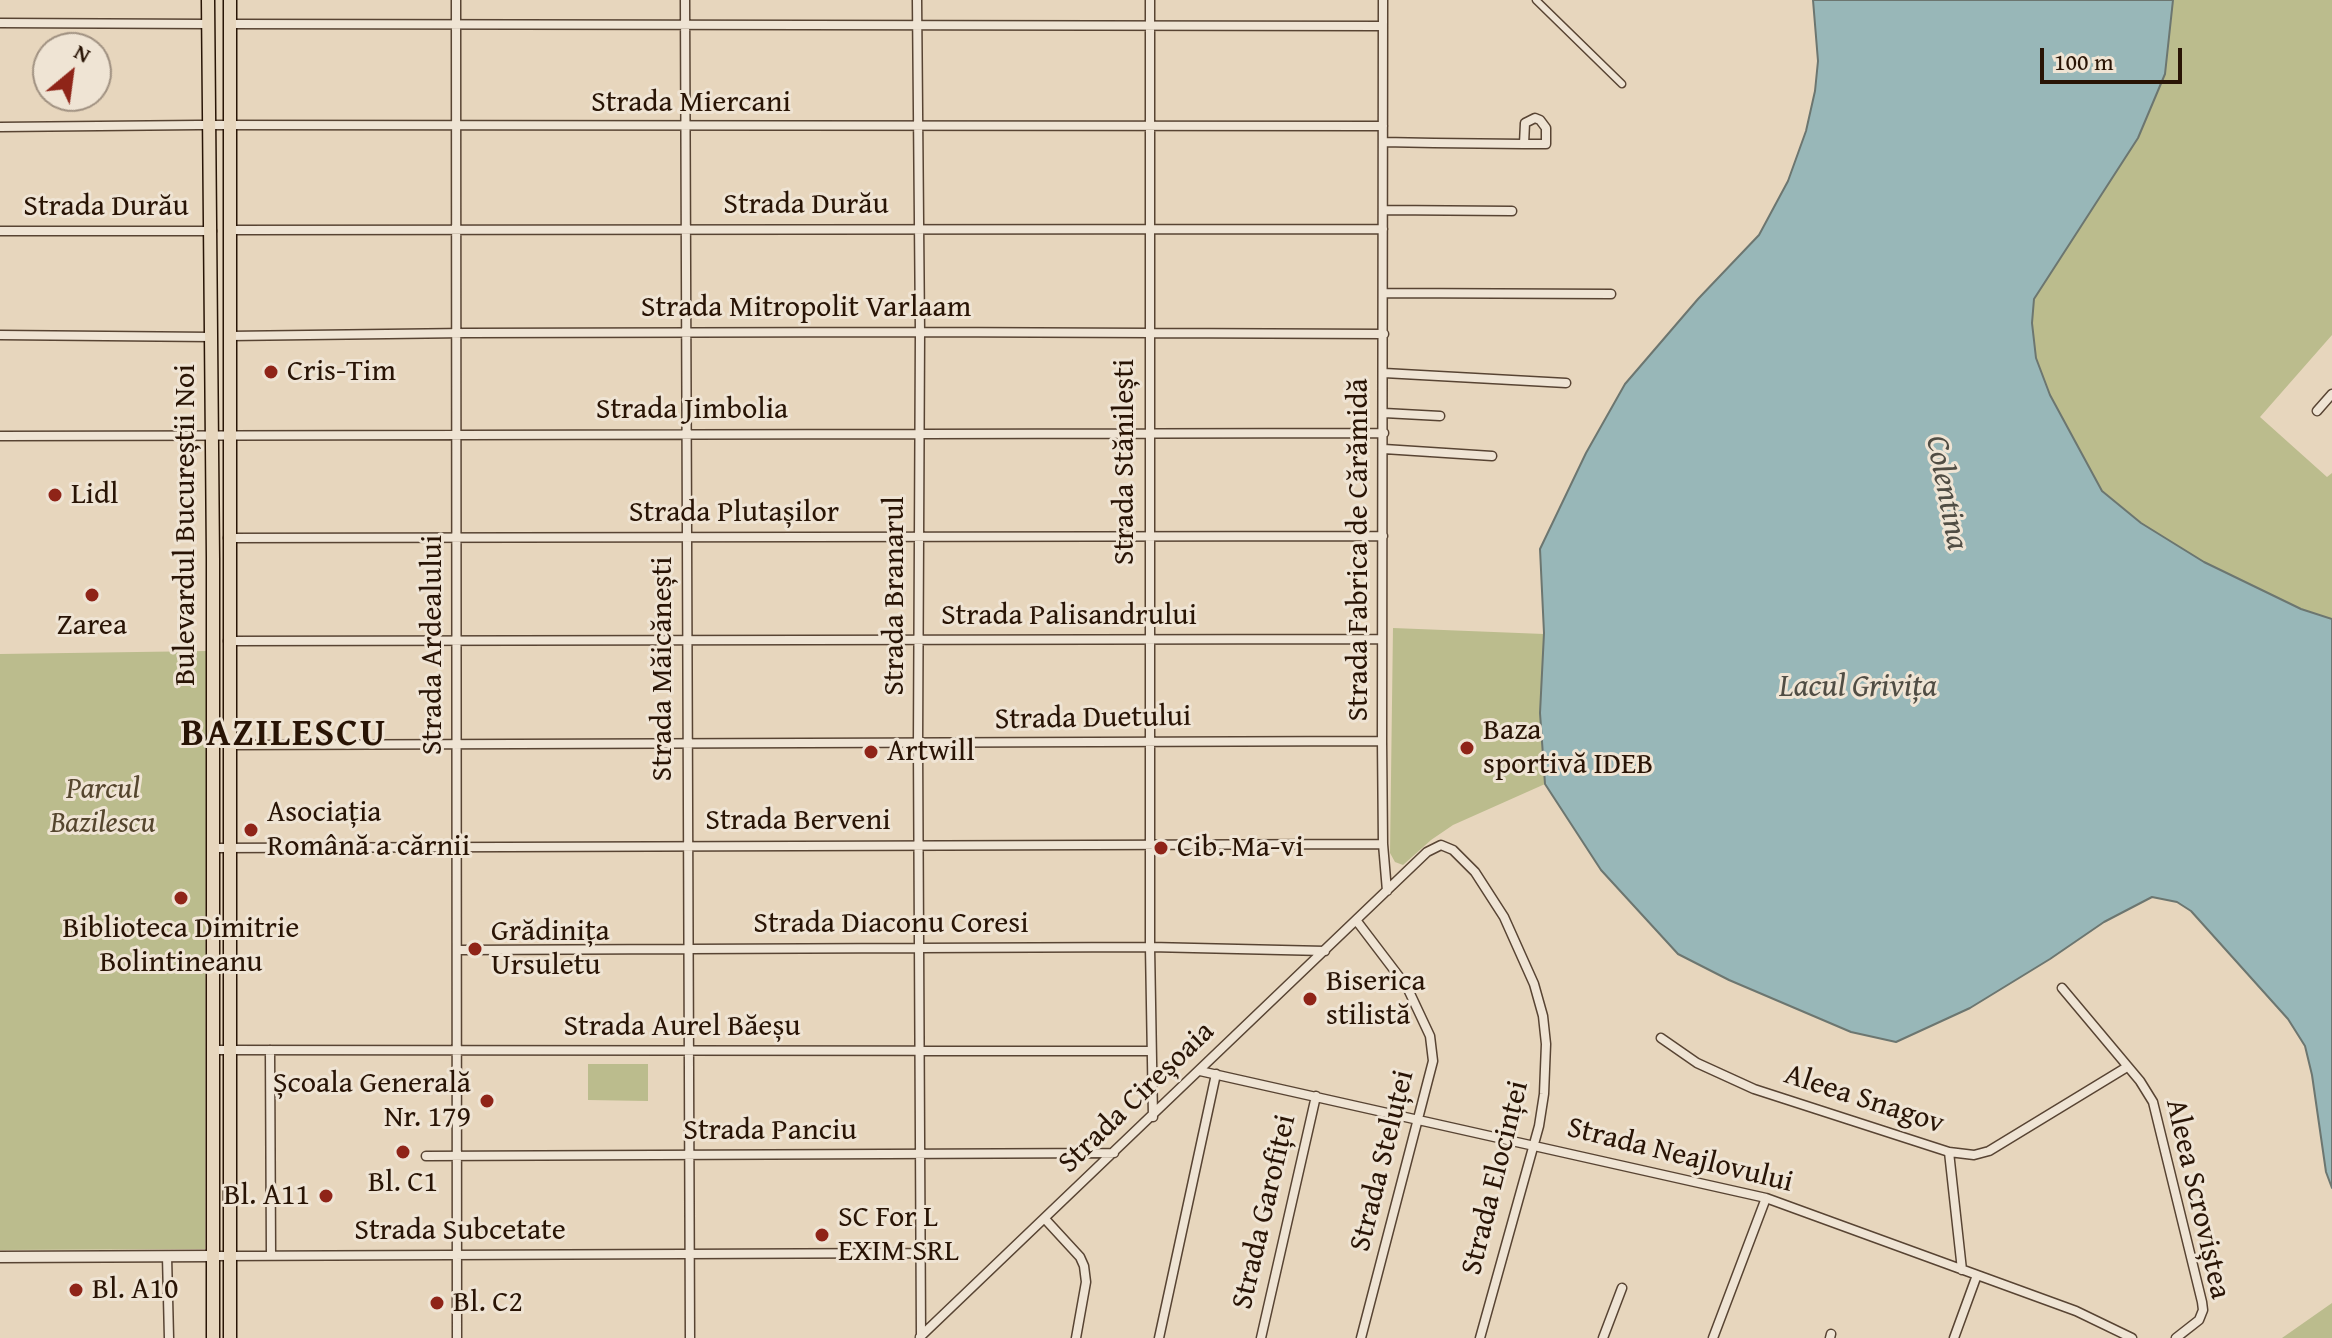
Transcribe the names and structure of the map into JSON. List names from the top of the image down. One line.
{"streets":{"main road":["Bulevardul Bucureștii Noi"],"street":["Strada Miercani","Strada Durău","Strada Mitropolit Varlaam","Strada Jimbolia","Strada Stănilești","Strada Plutașilor","Strada Fabrica de Cărămidă","Strada Branarul","Strada Palisandrului","Strada Ardealului","Strada Măicănești","Strada Duetului","Strada Berveni","Strada Diaconu Coresi","Strada Aurel Băeșu","Strada Cireșoaia","Aleea Snagov","Strada Panciu","Strada Neajlovului","Strada Steluței","Strada Elocinței","Aleea Scroviștea","Strada Garofiței","Strada Subcetate"]},"crossings":[["Strada Miercani","Strada Stănilești"],["Strada Miercani","Bulevardul Bucureștii Noi"],["Strada Miercani","Strada Fabrica de Cărămidă"],["Strada Miercani","Strada Branarul"],["Strada Miercani","Strada Ardealului"],["Strada Miercani","Strada Măicănești"],["Strada Durău","Strada Stănilești"],["Strada Durău","Bulevardul Bucureștii Noi"],["Strada Durău","Strada Fabrica de Cărămidă"],["Strada Durău","Strada Branarul"],["Strada Durău","Strada Ardealului"],["Strada Durău","Strada Măicănești"],["Strada Mitropolit Varlaam","Strada Stănilești"],["Strada Mitropolit Varlaam","Bulevardul Bucureștii Noi"],["Strada Mitropolit Varlaam","Strada Fabrica de Cărămidă"],["Strada Mitropolit Varlaam","Strada Branarul"],["Strada Mitropolit Varlaam","Strada Ardealului"],["Strada Mitropolit Varlaam","Strada Măicănești"],["Strada Jimbolia","Strada Stănilești"],["Strada Jimbolia","Bulevardul Bucureștii Noi"],["Strada Jimbolia","Strada Fabrica de Cărămidă"],["Strada Jimbolia","Strada Branarul"],["Strada Jimbolia","Strada Ardealului"],["Strada Jimbolia","Strada Măicănești"],["Strada Stănilești","Strada Plutașilor"],["Strada Stănilești","Strada Palisandrului"],["Strada Stănilești","Strada Duetului"],["Strada Stănilești","Strada Berveni"],["Strada Stănilești","Strada Diaconu Coresi"],["Strada Stănilești","Strada Aurel Băeșu"],["Strada Stănilești","Strada Cireșoaia"],["Strada Plutașilor","Bulevardul Bucureștii Noi"],["Strada Plutașilor","Strada Fabrica de Cărămidă"],["Strada Plutașilor","Strada Branarul"],["Strada Plutașilor","Strada Ardealului"],["Strada Plutașilor","Strada Măicănești"],["Bulevardul Bucureștii Noi","Strada Palisandrului"],["Bulevardul Bucureștii Noi","Strada Duetului"],["Bulevardul Bucureștii Noi","Strada Berveni"],["Bulevardul Bucureștii Noi","Strada Aurel Băeșu"],["Bulevardul Bucureștii Noi","Strada Subcetate"],["Strada Fabrica de Cărămidă","Strada Palisandrului"],["Strada Fabrica de Cărămidă","Strada Duetului"],["Strada Fabrica de Cărămidă","Strada Berveni"],["Strada Fabrica de Cărămidă","Strada Cireșoaia"],["Strada Fabrica de Cărămidă","Strada Elocinței"],["Strada Branarul","Strada Palisandrului"],["Strada Branarul","Strada Duetului"],["Strada Branarul","Strada Berveni"],["Strada Branarul","Strada Diaconu Coresi"],["Strada Branarul","Strada Aurel Băeșu"],["Strada Branarul","Strada Cireșoaia"],["Strada Branarul","Strada Panciu"],["Strada Branarul","Strada Subcetate"],["Strada Palisandrului","Strada Ardealului"],["Strada Palisandrului","Strada Măicănești"],["Strada Ardealului","Strada Duetului"],["Strada Ardealului","Strada Berveni"],["Strada Ardealului","Strada Diaconu Coresi"],["Strada Ardealului","Strada Aurel Băeșu"],["Strada Ardealului","Strada Panciu"],["Strada Ardealului","Strada Subcetate"],["Strada Măicănești","Strada Duetului"],["Strada Măicănești","Strada Berveni"],["Strada Măicănești","Strada Diaconu Coresi"],["Strada Măicănești","Strada Aurel Băeșu"],["Strada Măicănești","Strada Panciu"],["Strada Măicănești","Strada Subcetate"],["Strada Diaconu Coresi","Strada Cireșoaia"],["Strada Cireșoaia","Strada Panciu"],["Strada Cireșoaia","Strada Neajlovului"],["Strada Cireșoaia","Strada Steluței"],["Strada Cireșoaia","Strada Elocinței"],["Aleea Snagov","Strada Neajlovului"],["Strada Neajlovului","Strada Steluței"],["Strada Neajlovului","Strada Elocinței"],["Strada Neajlovului","Strada Garofiței"]],"districts":["BAZILESCU"],"water":["Colentina","Lacul Grivița"],"parks":["Parcul Bazilescu"],"places":["Cris-Tim","Lidl","Zarea","Baza sportivă IDEB","Artwill","Asociația Română a cărnii","Cib. Ma-vi","Biblioteca Dimitrie Bolintineanu","Grădinița Ursuletu","Biserica stilistă","Școala Generală Nr. 179","Bl. C1","Bl. A11","SC For L EXIM SRL","Bl. A10","Bl. C2"],"scale_bar":"100 m","north":"top right"}
